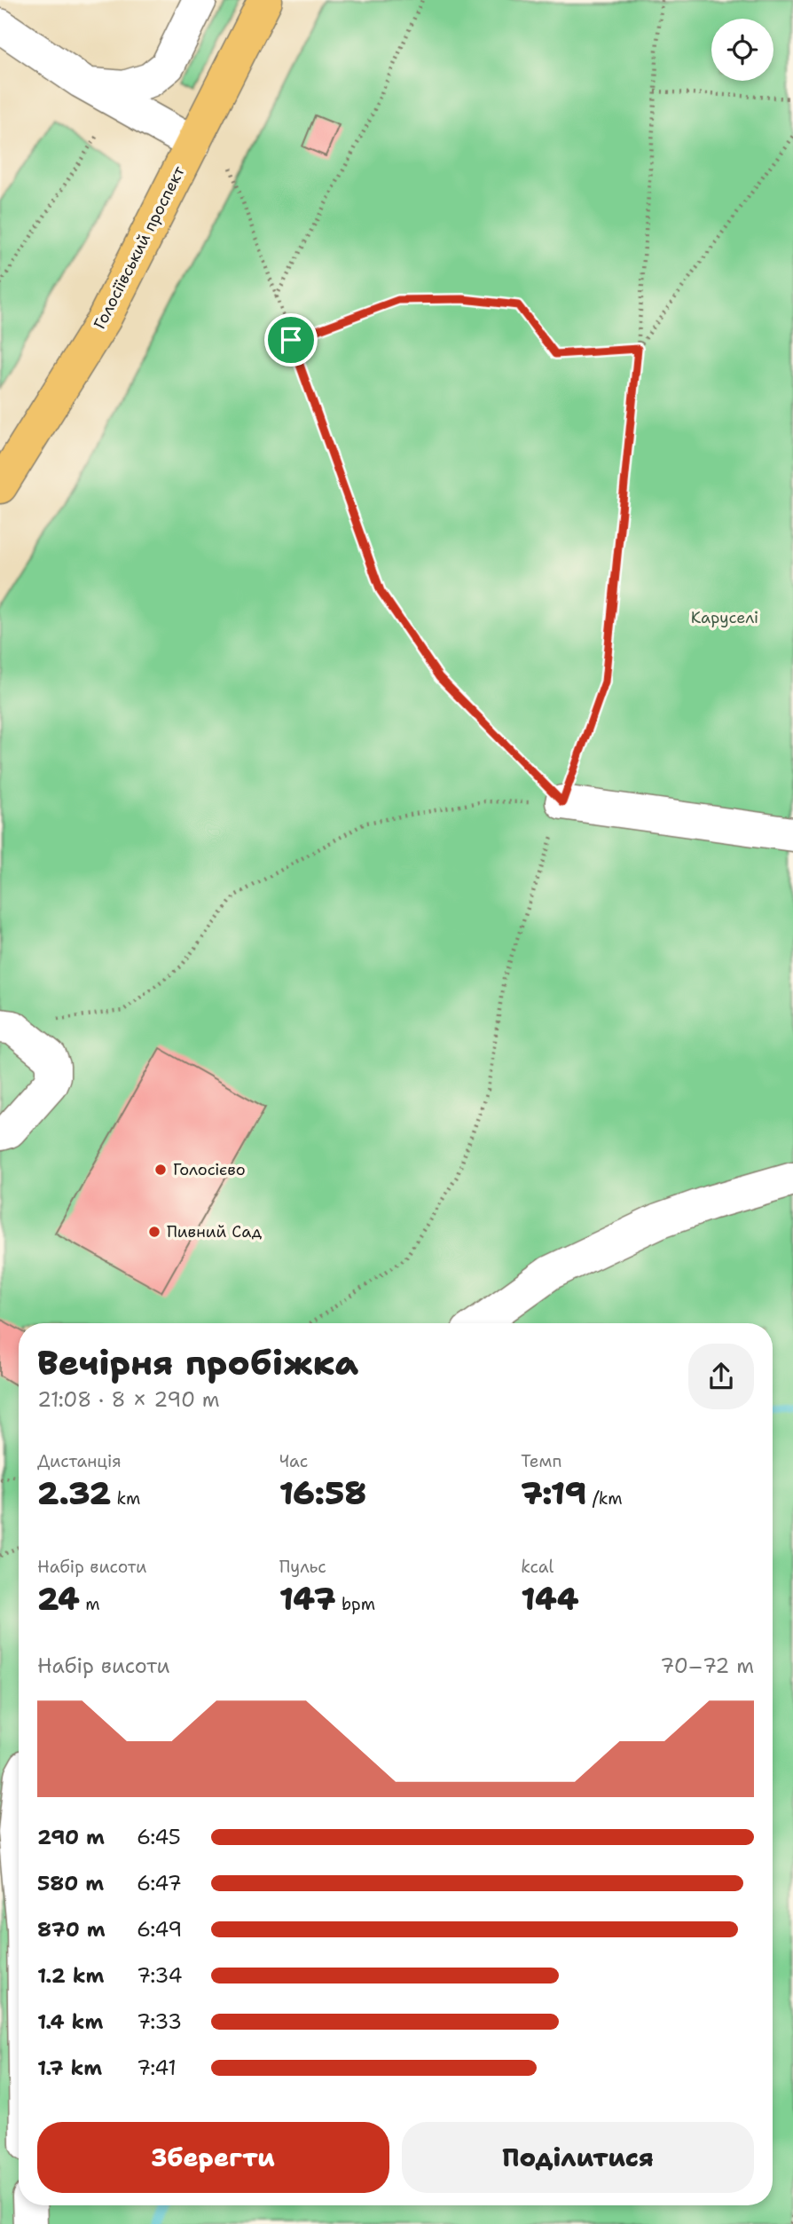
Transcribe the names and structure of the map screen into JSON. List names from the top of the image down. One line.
{"streets":{"highway":["Голосіївський проспект"]},"parks":["Каруселі"],"places":["Голосієво","Пивний Сад"],"page":{"heading":["Вечірня пробіжка","21:08 · 8 × 290 m"],"stats":[["Дистанція","2.32 km"],["Час","16:58"],["Темп","7:19 /km"],["Набір висоти","24 m"],["Пульс","147 bpm"],["kcal","144"]],"chart":["Набір висоти","70–72 m"],"list":[{"name":"290 m","note":"6:45"},{"name":"580 m","note":"6:47"},{"name":"870 m","note":"6:49"},{"name":"1.2 km","note":"7:34"},{"name":"1.4 km","note":"7:33"},{"name":"1.7 km","note":"7:41"}],"buttons":["Зберегти","Поділитися"]}}
